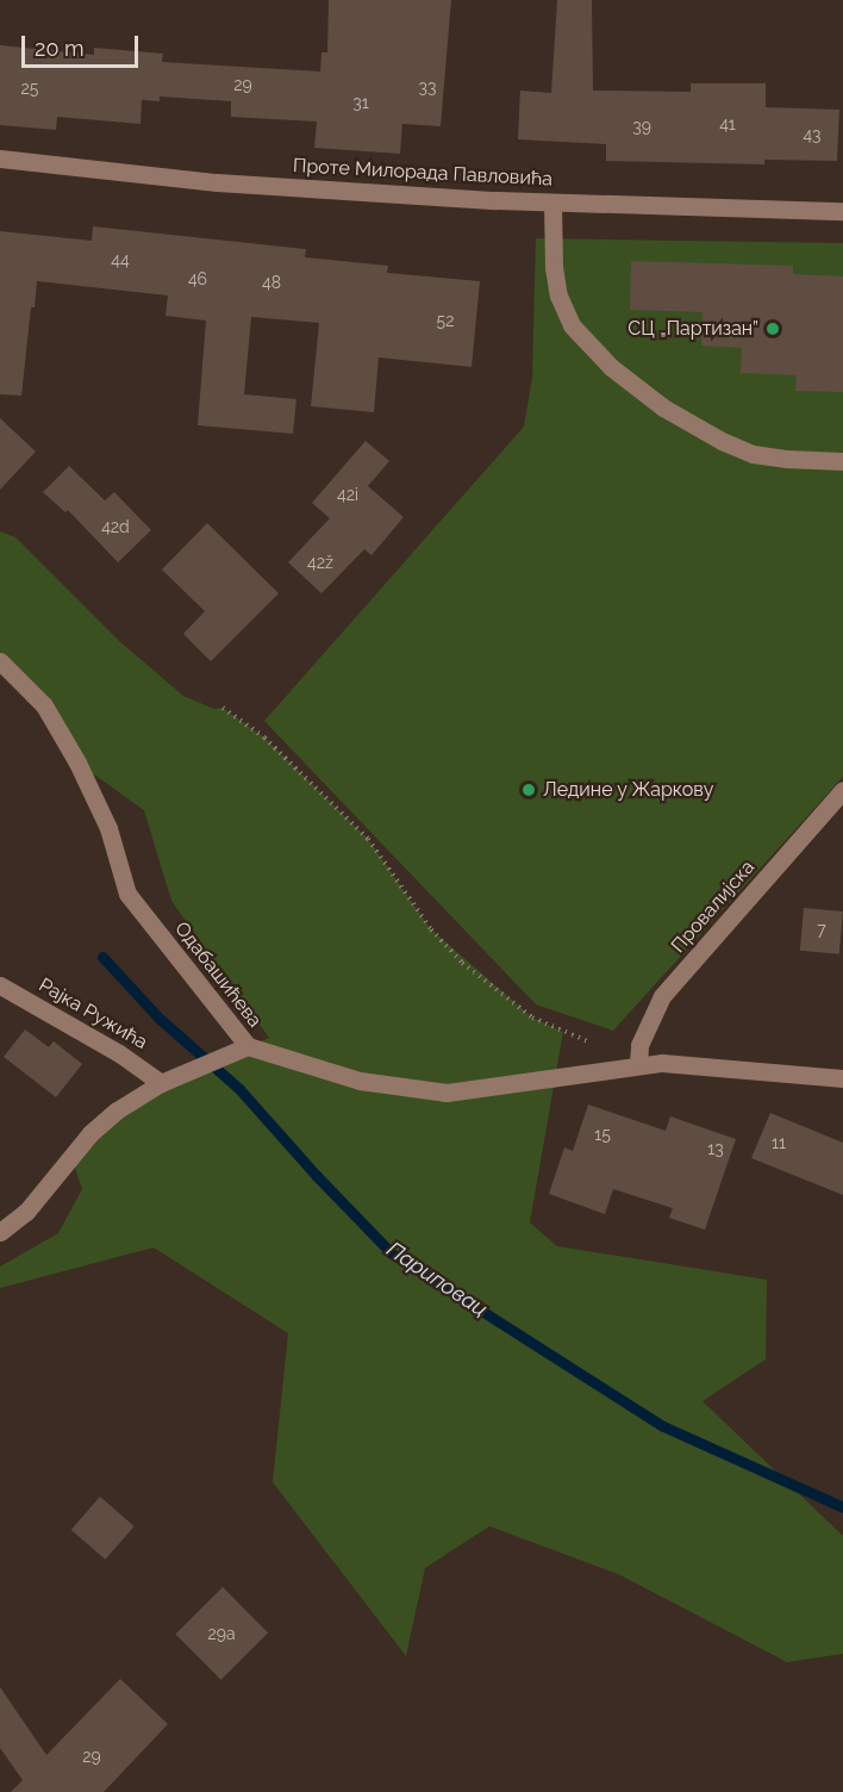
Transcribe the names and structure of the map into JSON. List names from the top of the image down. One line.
{"streets":{"street":["Проте Милорада Павловића","Провалијска","Одабашићева","Рајка Ружића"]},"crossings":[["Провалијска","Одабашићева"]],"water":["Париповац"],"places":["СЦ „Партизан”","Ледине у Жаркову"],"house_numbers":["29","33","25","31","41","39","43","44","46","48","52","42i","42d","42ž","7","15","11","13","29a","29"],"scale_bar":"20 m"}
